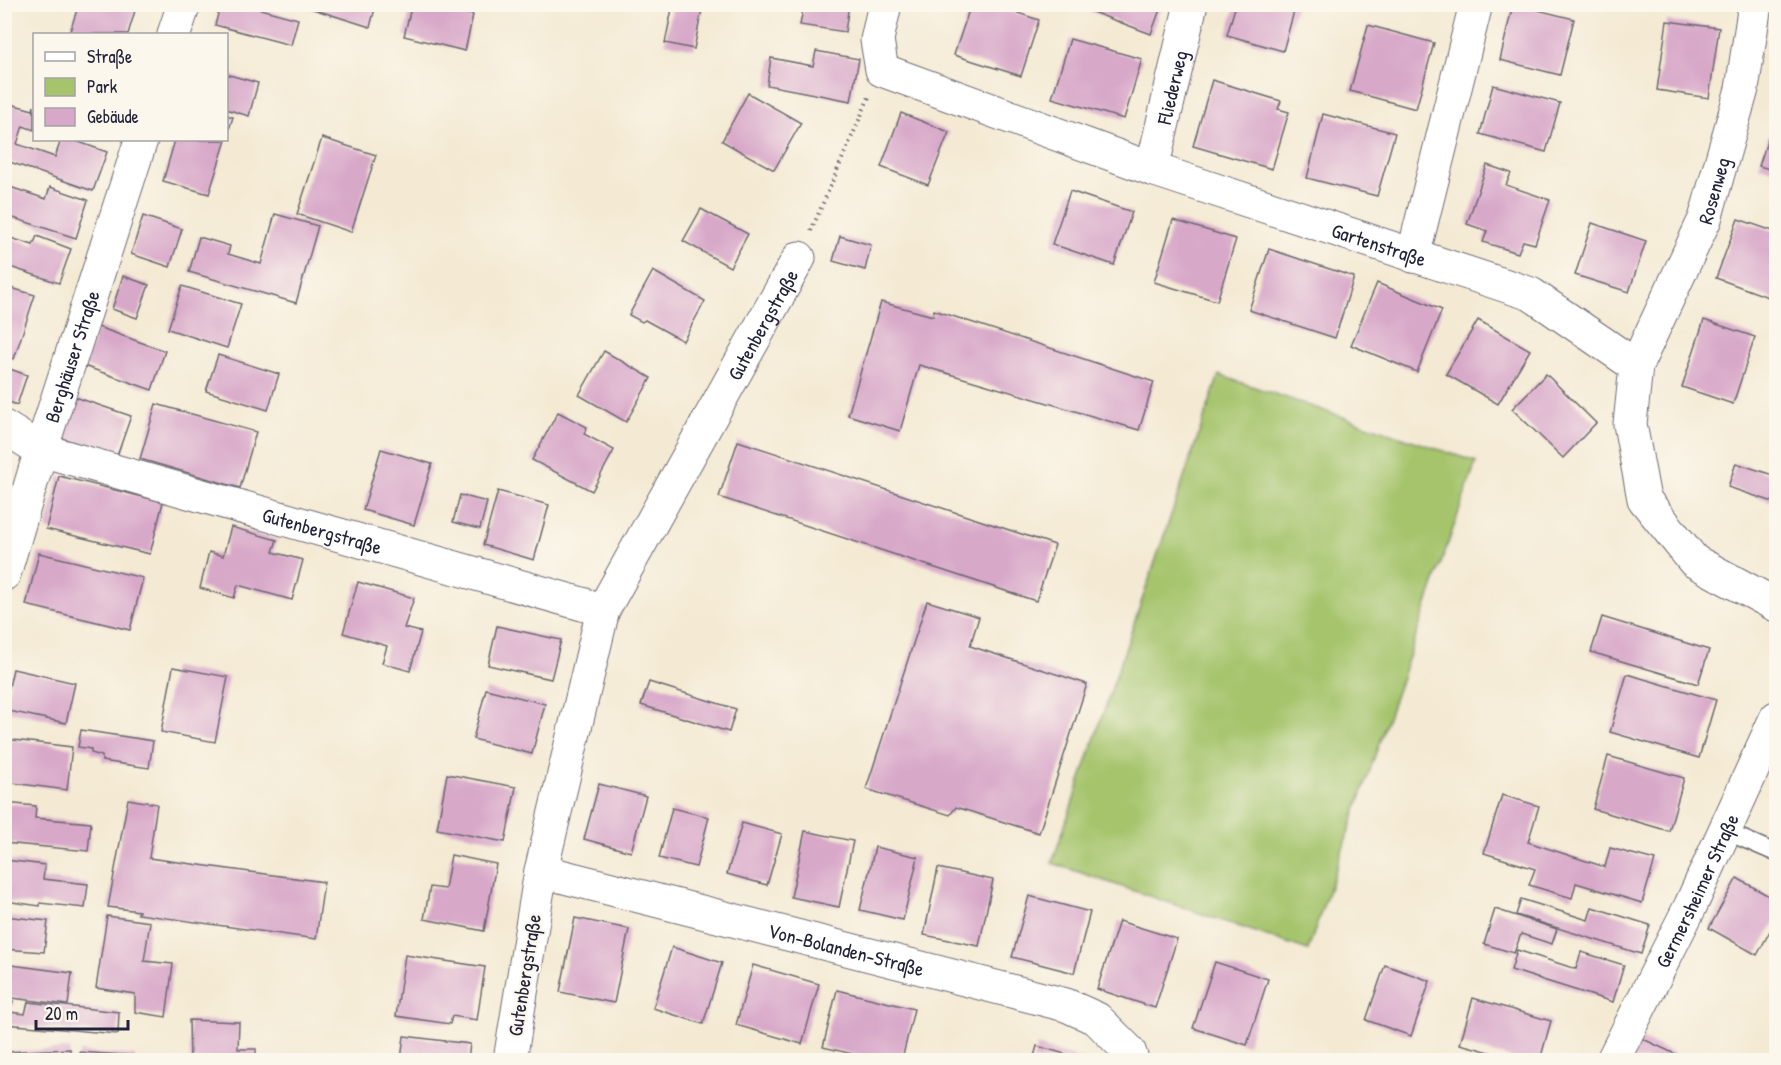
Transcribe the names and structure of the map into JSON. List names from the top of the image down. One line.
{"streets":{"street":["Fliederweg","Rosenweg","Gartenstraße","Gutenbergstraße","Berghäuser Straße","Germersheimer Straße","Von-Bolanden-Straße"]},"crossings":[["Fliederweg","Gartenstraße"],["Rosenweg","Gartenstraße"],["Gutenbergstraße","Berghäuser Straße"],["Gutenbergstraße","Von-Bolanden-Straße"]],"legend":["Straße","Park","Gebäude"],"scale_bar":"20 m"}
